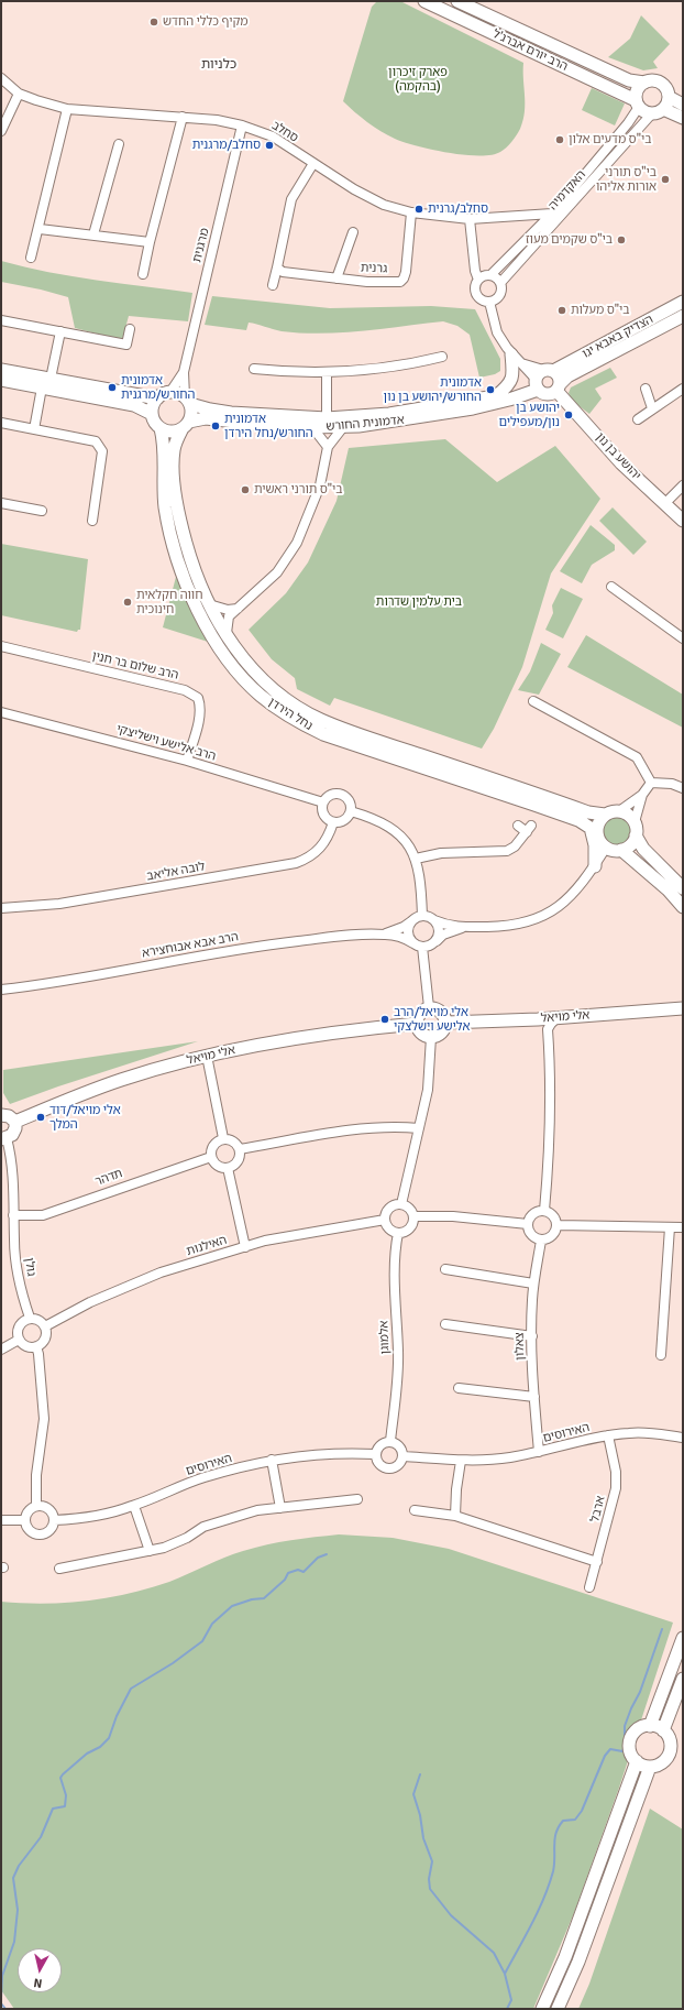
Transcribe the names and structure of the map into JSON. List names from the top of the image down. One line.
{"streets":{"main road":["הרב יורם אברג'ל","הצדיק באבא יגו","אדמונית החורש","יהושע בן נון","נחל הירדן","אלי מויאל"],"street":["סחלב","האקדמיה","מרגנית","גרנית","הרב שלום בר חנין","הרב אלישע וישליצקי","לובה אליאב","הרב אבא אבוחצירא","תדהר","האילנות","גולן","אלמוגן","צאלון","האירוסים","ארבל"]},"crossings":[["הרב יורם אברג'ל","האקדמיה"],["סחלב","האקדמיה"],["סחלב","מרגנית"],["סחלב","גרנית"],["מרגנית","אדמונית החורש"],["מרגנית","נחל הירדן"],["הצדיק באבא יגו","אדמונית החורש"],["הצדיק באבא יגו","יהושע בן נון"],["אדמונית החורש","יהושע בן נון"],["אדמונית החורש","נחל הירדן"],["הרב שלום בר חנין","הרב אלישע וישליצקי"],["הרב אלישע וישליצקי","לובה אליאב"],["תדהר","גולן"],["האילנות","גולן"],["האילנות","אלמוגן"],["אלמוגן","האירוסים"],["צאלון","האירוסים"],["האירוסים","ארבל"]],"districts":["כלניות"],"parks":["פארק זיכרון (בהקמה)","בית עלמין שדרות"],"places":["מקיף כללי החדש","בי\"ס מדעים אלון","סחלב/מרגנית","בי\"ס תורני אורות אליהו","סחלב/גרנית","בי\"ס שקמים מעוז","בי\"ס מעלות","אדמונית החורש/מרגנית","אדמונית החורש/יהושע בן נון","יהושע בן נון/מעפילים","אדמונית החורש/נחל הירדן","בי\"ס תורני ראשית","חווה חקלאית חינוכית","אלי מויאל/הרב אלישע וישלצקי","אלי מויאל/דוד המלך"],"north":"bottom"}
